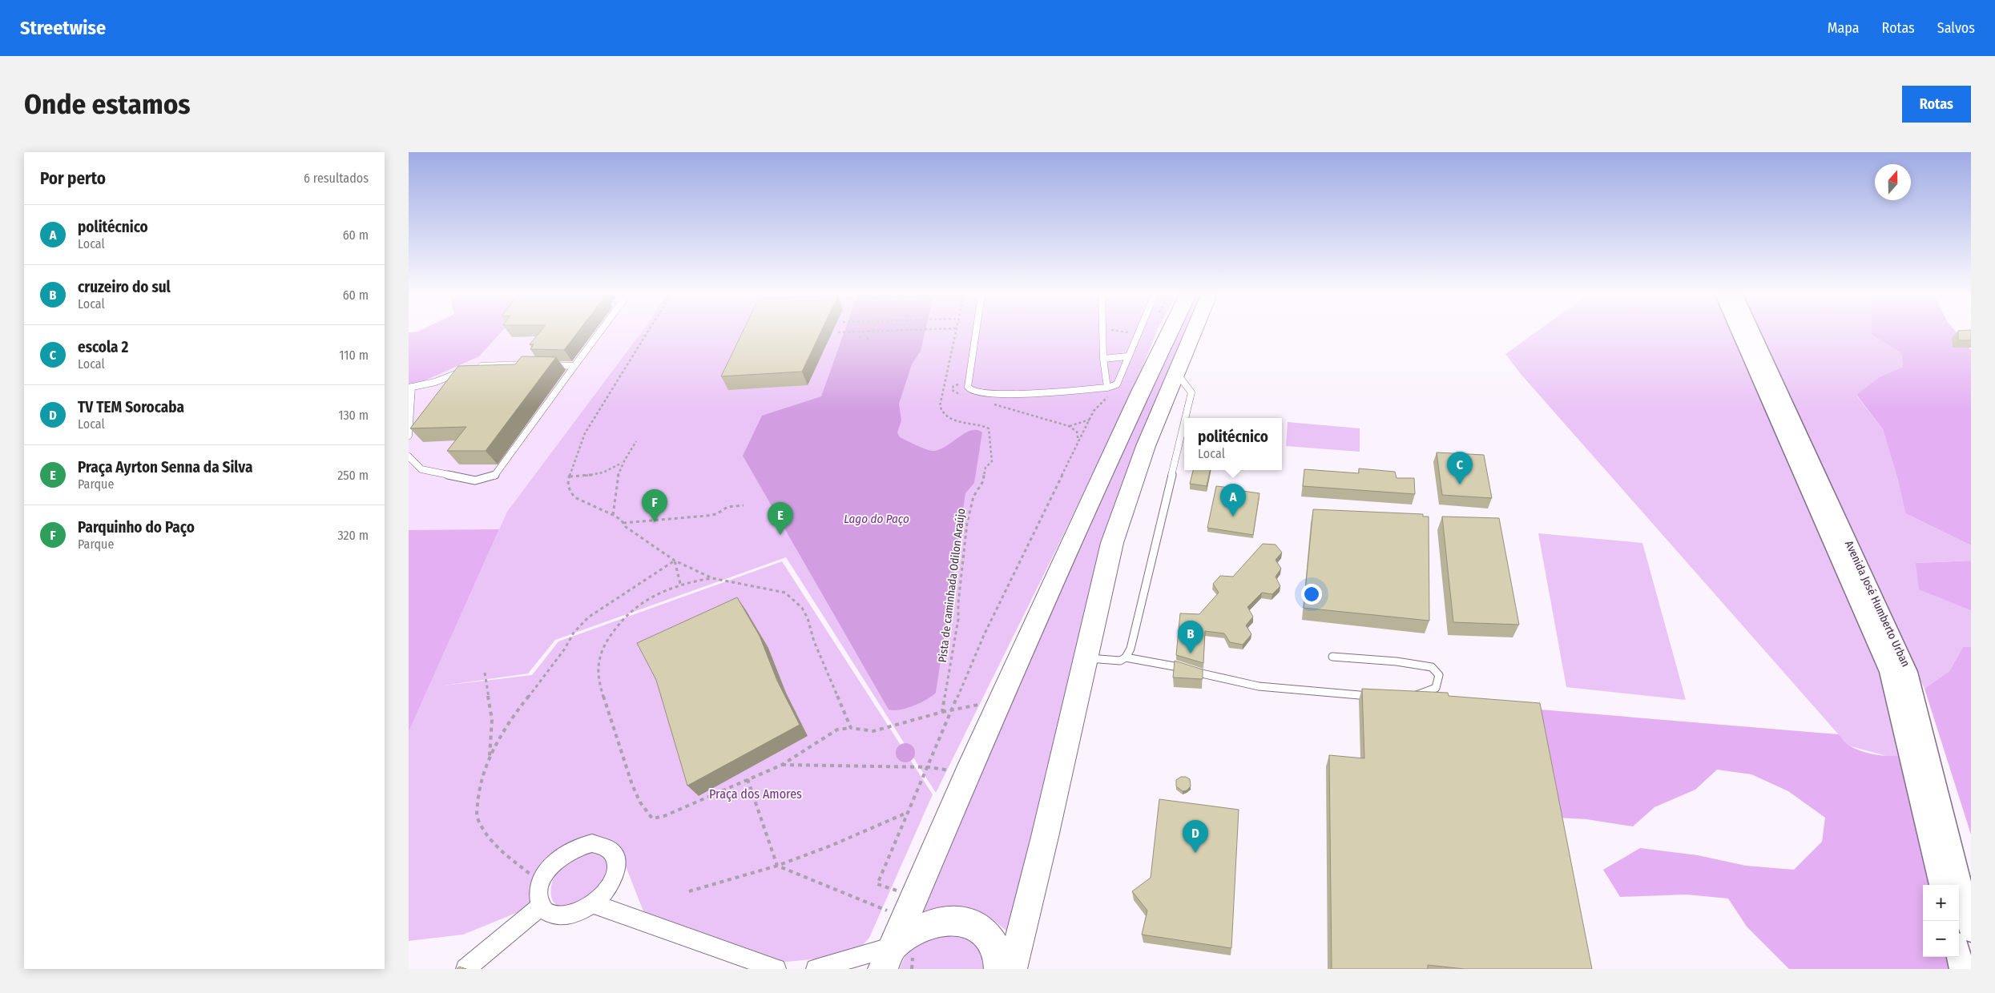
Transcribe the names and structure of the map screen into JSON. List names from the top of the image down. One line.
{"streets":{"street":["Avenida José Humberto Urban"],"path":["Pista de caminhada Odilon Araújo"]},"water":["Lago do Paço"],"parks":["Praça dos Amores"],"north":"top","page":{"header":"Streetwise","nav":["Mapa","Rotas","Salvos"],"buttons":"Rotas","title":"Onde estamos","heading":["Por perto","6 resultados"],"list":[{"mark":"A","name":"politécnico","note":"Local","value":"60 m"},{"mark":"B","name":"cruzeiro do sul","note":"Local","value":"60 m"},{"mark":"C","name":"escola 2","note":"Local","value":"110 m"},{"mark":"D","name":"TV TEM Sorocaba","note":"Local","value":"130 m"},{"mark":"E","name":"Praça Ayrton Senna da Silva","note":"Parque","value":"250 m"},{"mark":"F","name":"Parquinho do Paço","note":"Parque","value":"320 m"}],"popup":["politécnico","Local"],"pins":["C","A","F","E","B","D"],"map_buttons":["+","−"]}}
